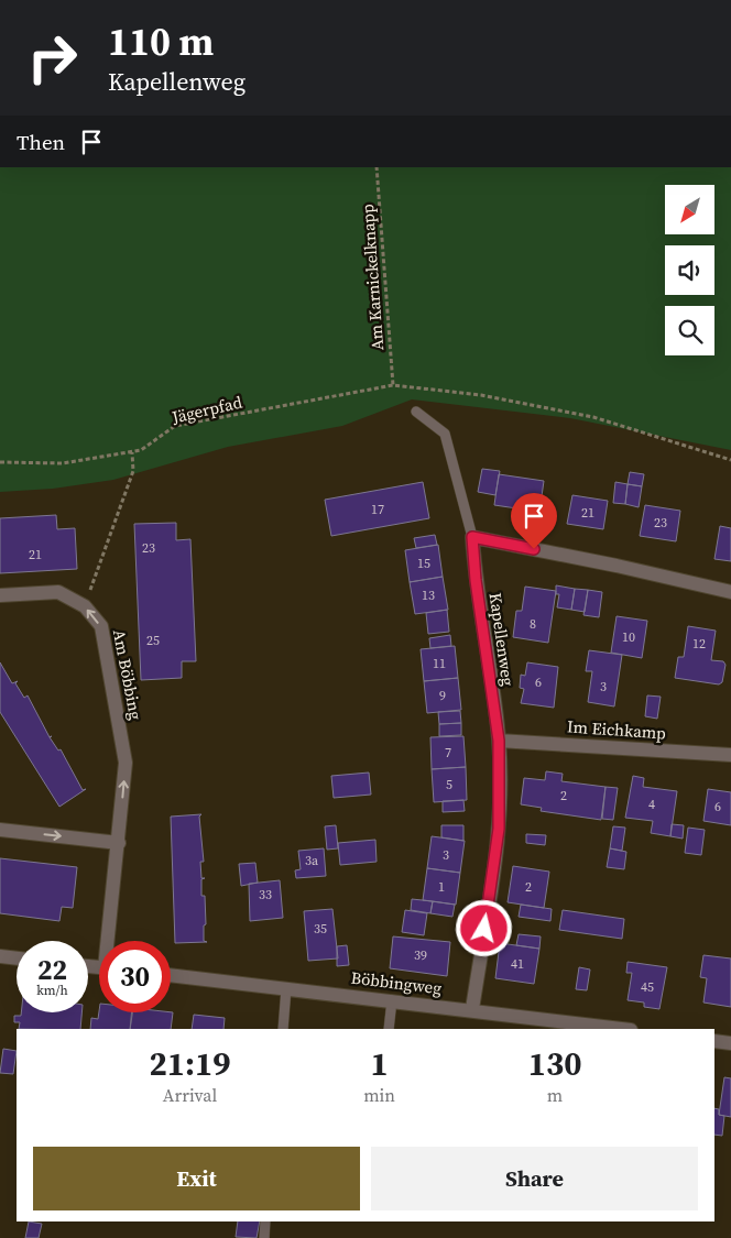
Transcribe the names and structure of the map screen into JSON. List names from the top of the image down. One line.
{"streets":{"street":["Kapellenweg","Am Böbbing","Im Eichkamp","Böbbingweg"],"path":["Am Karnickelknapp","Jägerpfad"]},"crossings":[["Am Karnickelknapp","Jägerpfad"],["Kapellenweg","Im Eichkamp"],["Kapellenweg","Böbbingweg"]],"one_way":["Am Böbbing"],"house_numbers":["17","21","23","23","21","15","13","8","10","25","12","11","6","3","9","7","5","2","4","6","3","3a","1","2","33","35","39","41","45"],"north":"bottom left","page":{"turn":["110 m","Kapellenweg"],"then":"Then","speed":"22 km/h","limit":"30","eta":["21:19","Arrival","1","min","130","m"],"buttons":["Exit","Share"]}}
